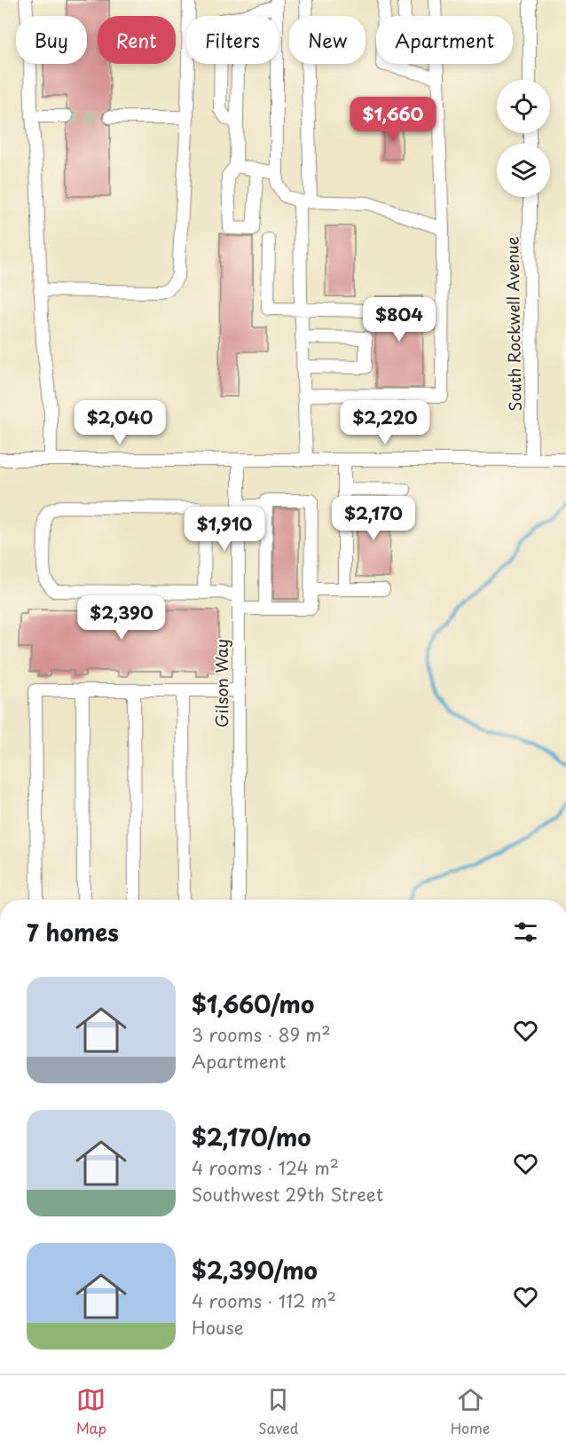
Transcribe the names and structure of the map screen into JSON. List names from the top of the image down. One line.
{"streets":{"street":["South Rockwell Avenue","Gilson Way"]},"page":{"chip":["Buy","Rent","Filters","New","Apartment"],"price":["$1,660","$804","$2,040","$2,220","$2,170","$1,910","$2,390"],"heading":"7 homes","list":[{"name":"$1,660/mo","note":"3 rooms · 89 m² · Apartment"},{"name":"$2,170/mo","note":"4 rooms · 124 m² · Southwest 29th Street"},{"name":"$2,390/mo","note":"4 rooms · 112 m² · House"}],"tabs":["Map","Saved","Home"]}}
